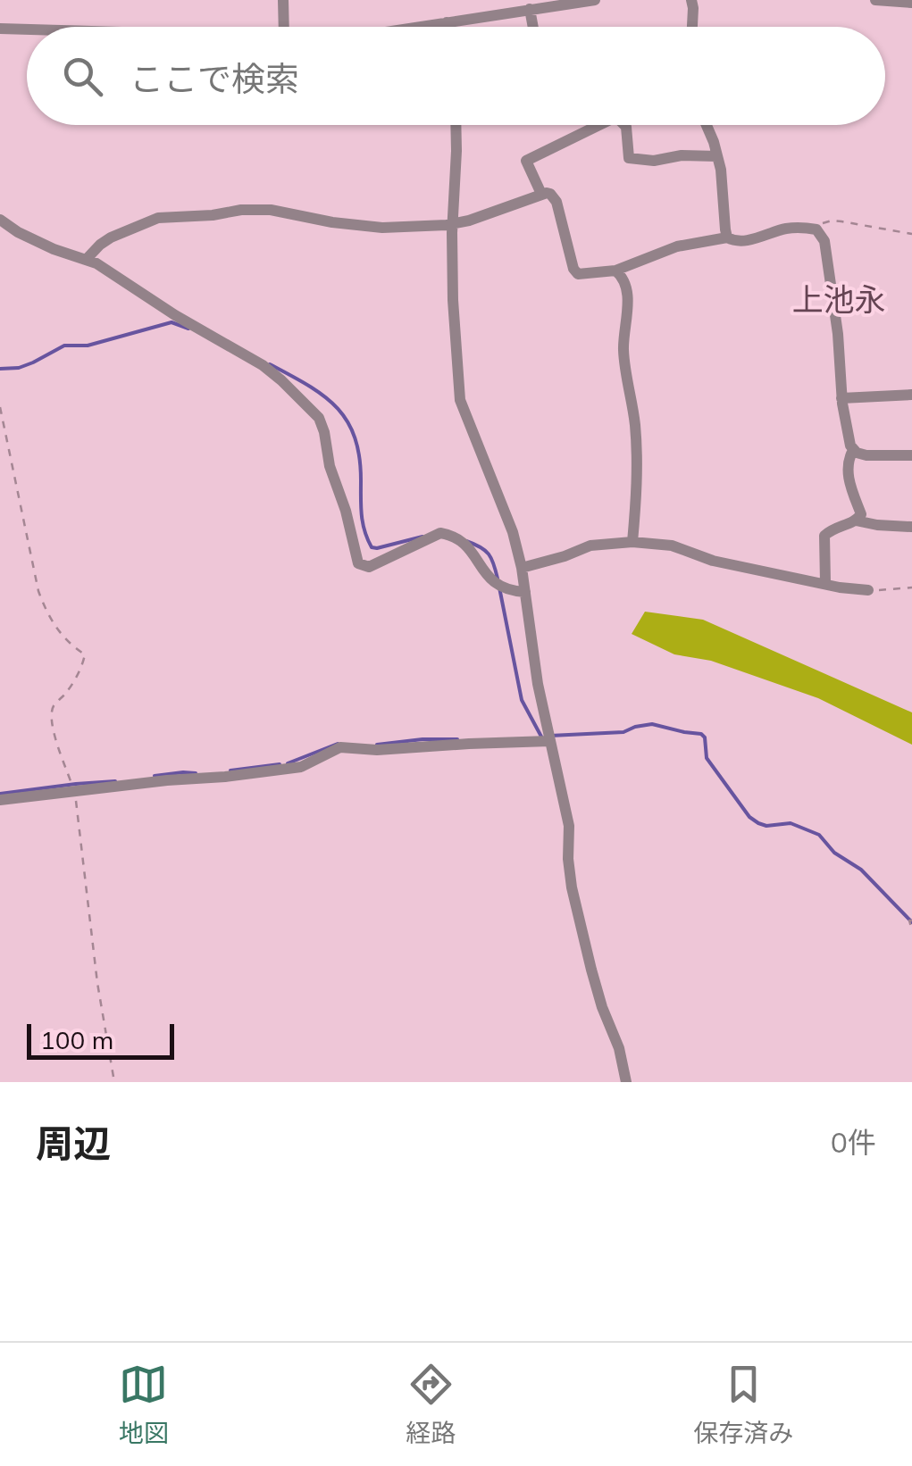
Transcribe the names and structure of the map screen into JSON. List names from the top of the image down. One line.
{"districts":["上池永"],"scale_bar":"100 m","page":{"search":"ここで検索","scale":"100 m","heading":["周辺","0件"],"nav":["地図","経路","保存済み"]}}
